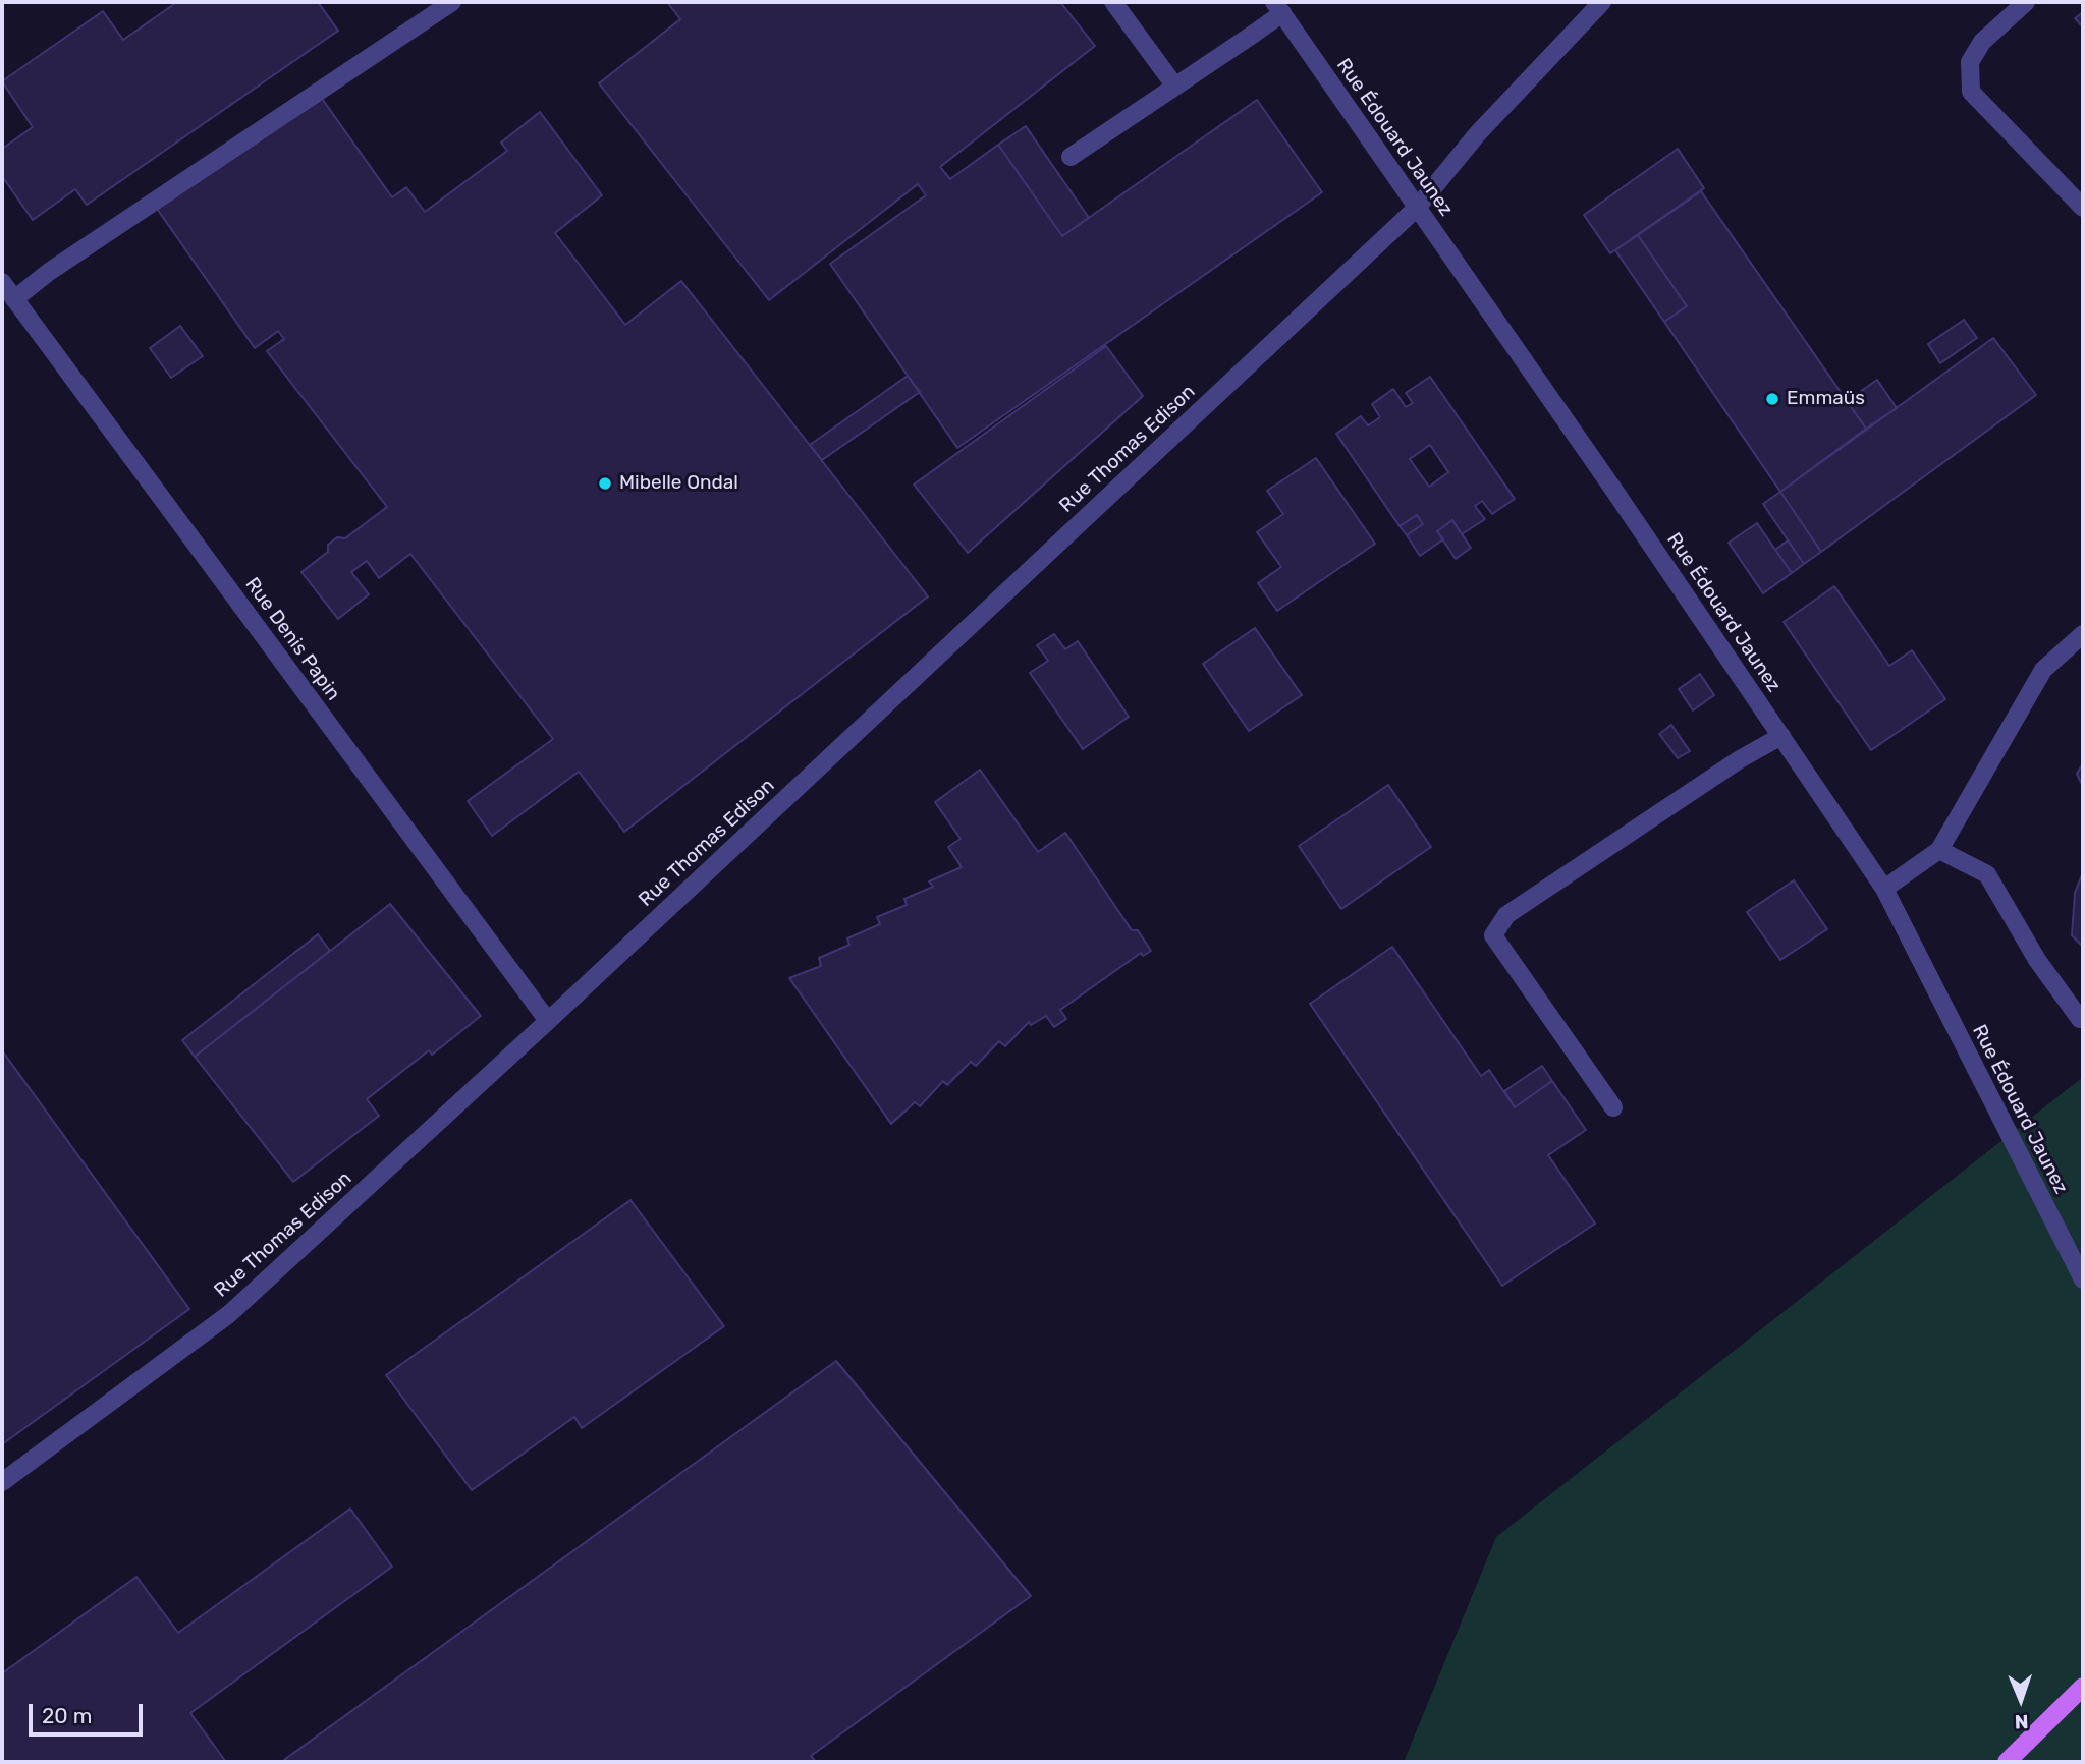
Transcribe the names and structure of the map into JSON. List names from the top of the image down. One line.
{"streets":{"street":["Rue Édouard Jaunez","Rue Thomas Edison","Rue Denis Papin"]},"crossings":[["Rue Édouard Jaunez","Rue Thomas Edison"],["Rue Thomas Edison","Rue Denis Papin"]],"places":["Emmaüs","Mibelle Ondal"],"scale_bar":"20 m","north":"bottom"}
